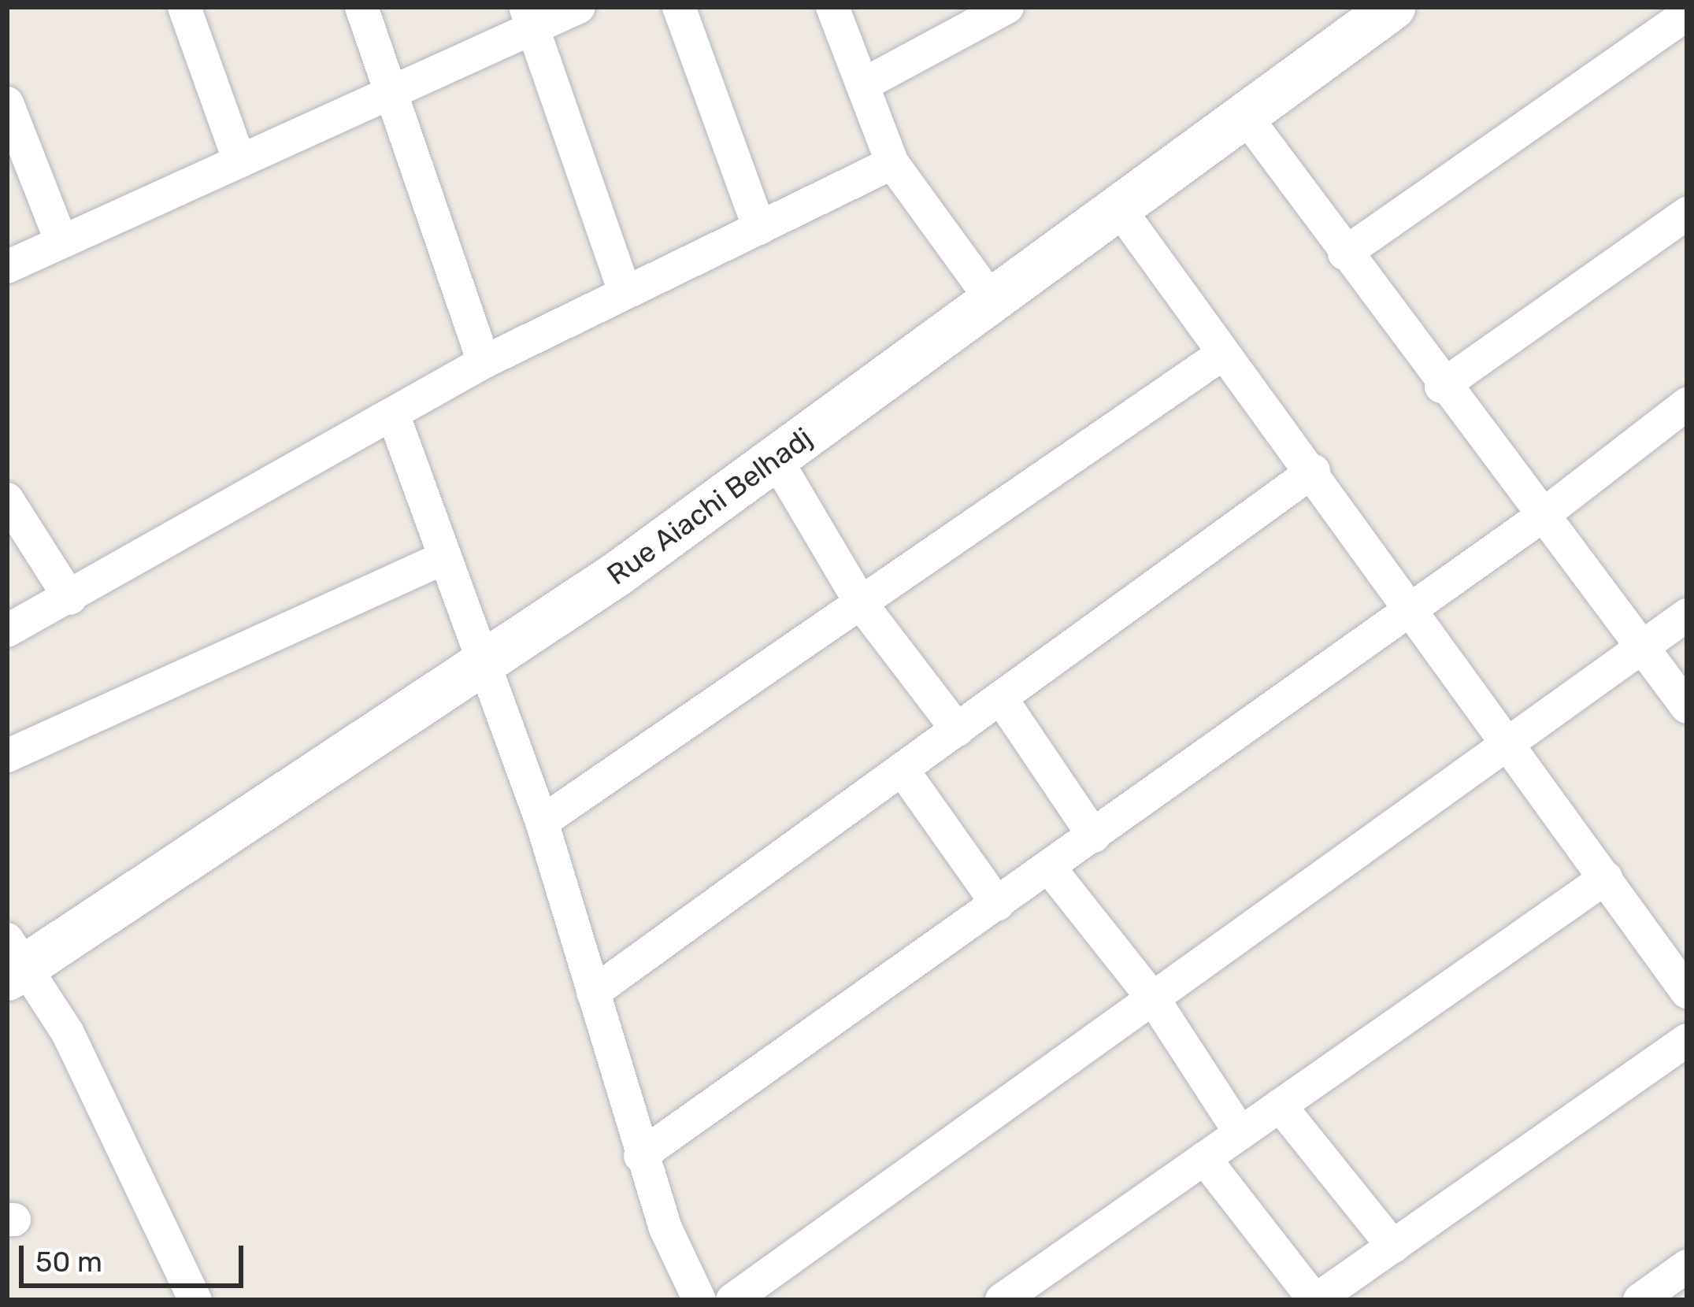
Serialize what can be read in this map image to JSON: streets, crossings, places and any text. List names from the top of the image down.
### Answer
{
  "streets": {
    "street": ["Rue Aiachi Belhadj"]
  },
  "scale_bar": "50 m"
}
